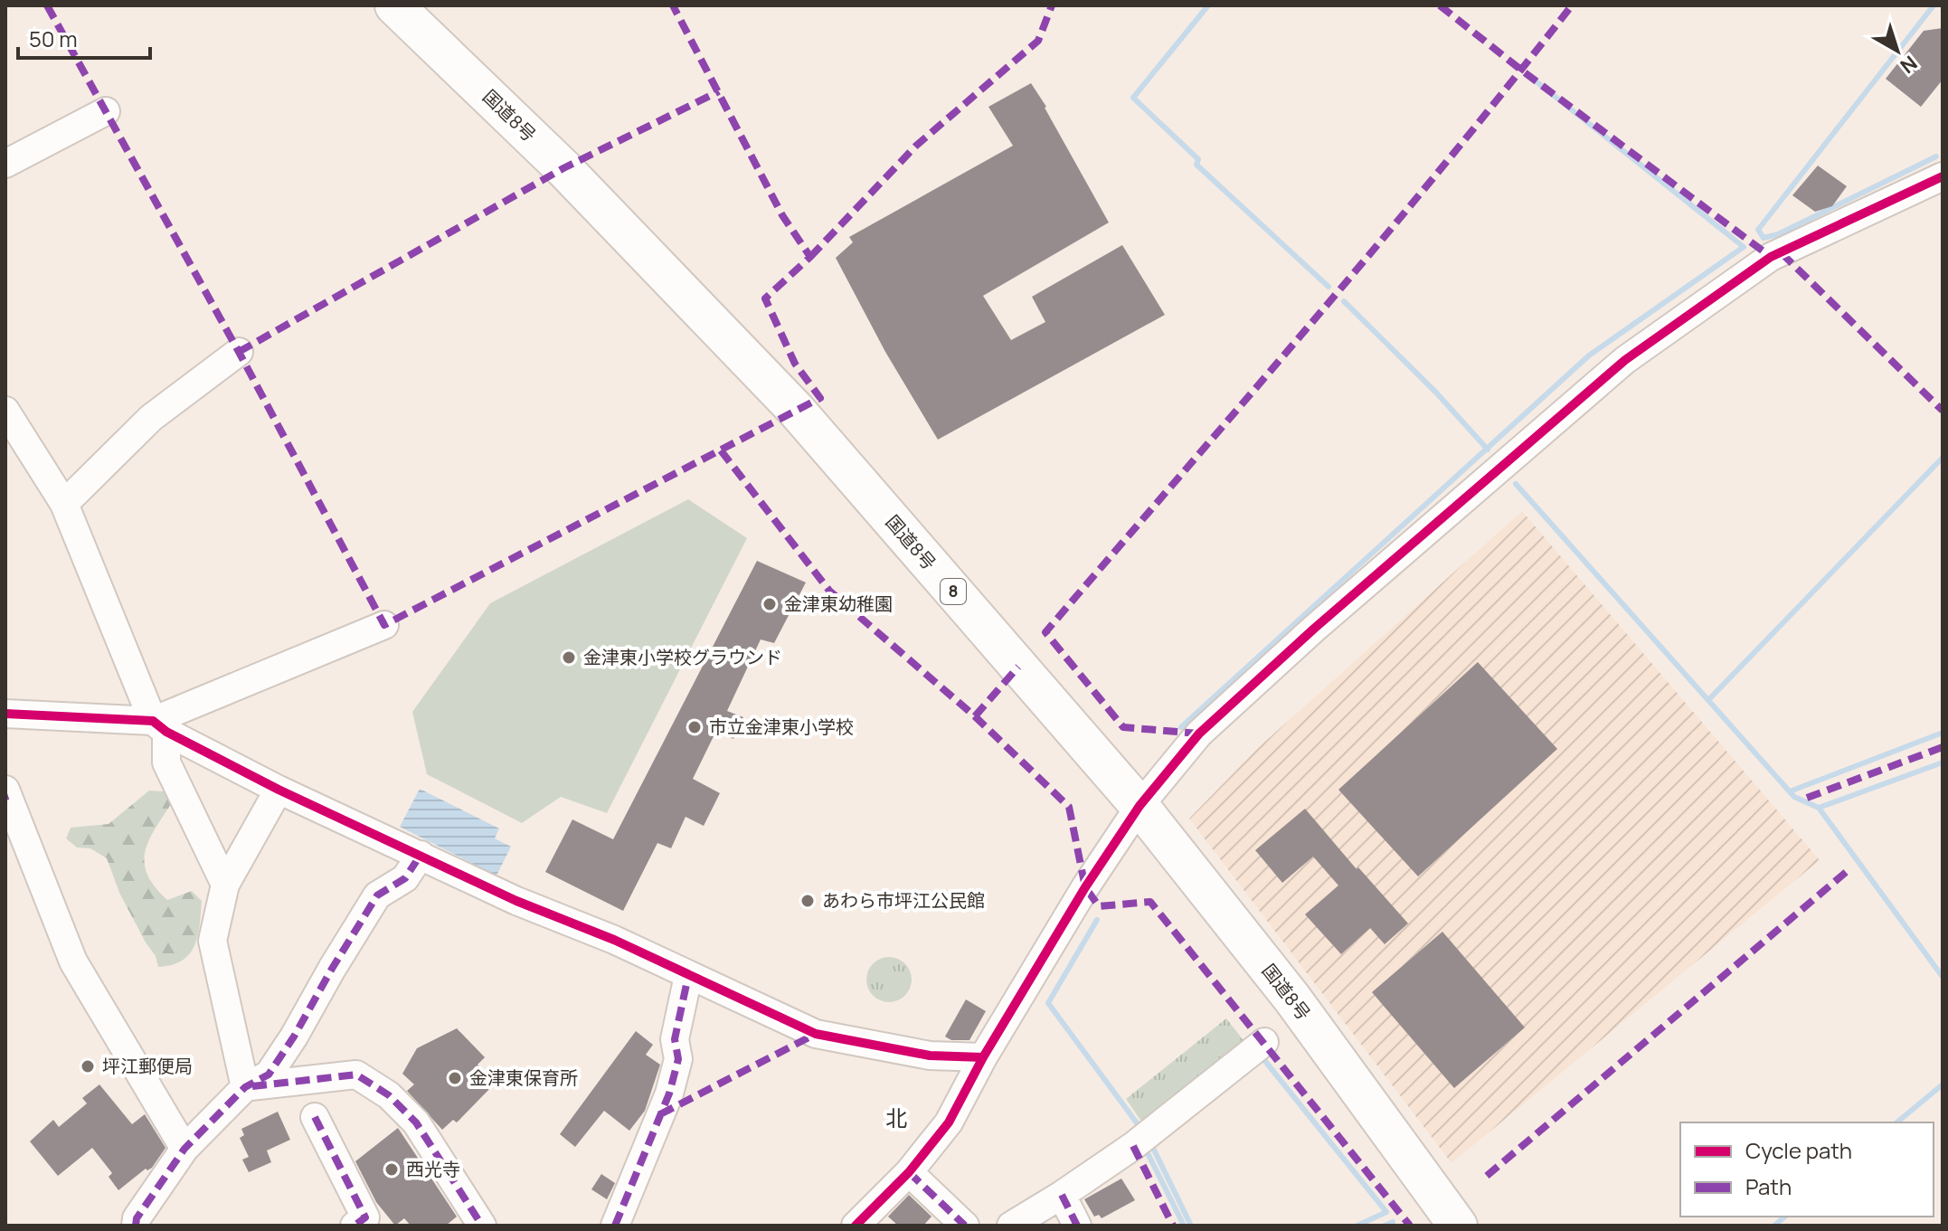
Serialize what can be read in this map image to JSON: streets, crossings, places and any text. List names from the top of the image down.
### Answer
{
  "streets": {
    "highway": ["国道8号", "8"]
  },
  "districts": ["北"],
  "places": [
    "金津東幼稚園",
    "金津東小学校グラウンド",
    "市立金津東小学校",
    "あわら市坪江公民館",
    "坪江郵便局",
    "金津東保育所",
    "西光寺"
  ],
  "legend": ["Cycle path", "Path"],
  "scale_bar": "50 m",
  "north": "bottom right"
}
